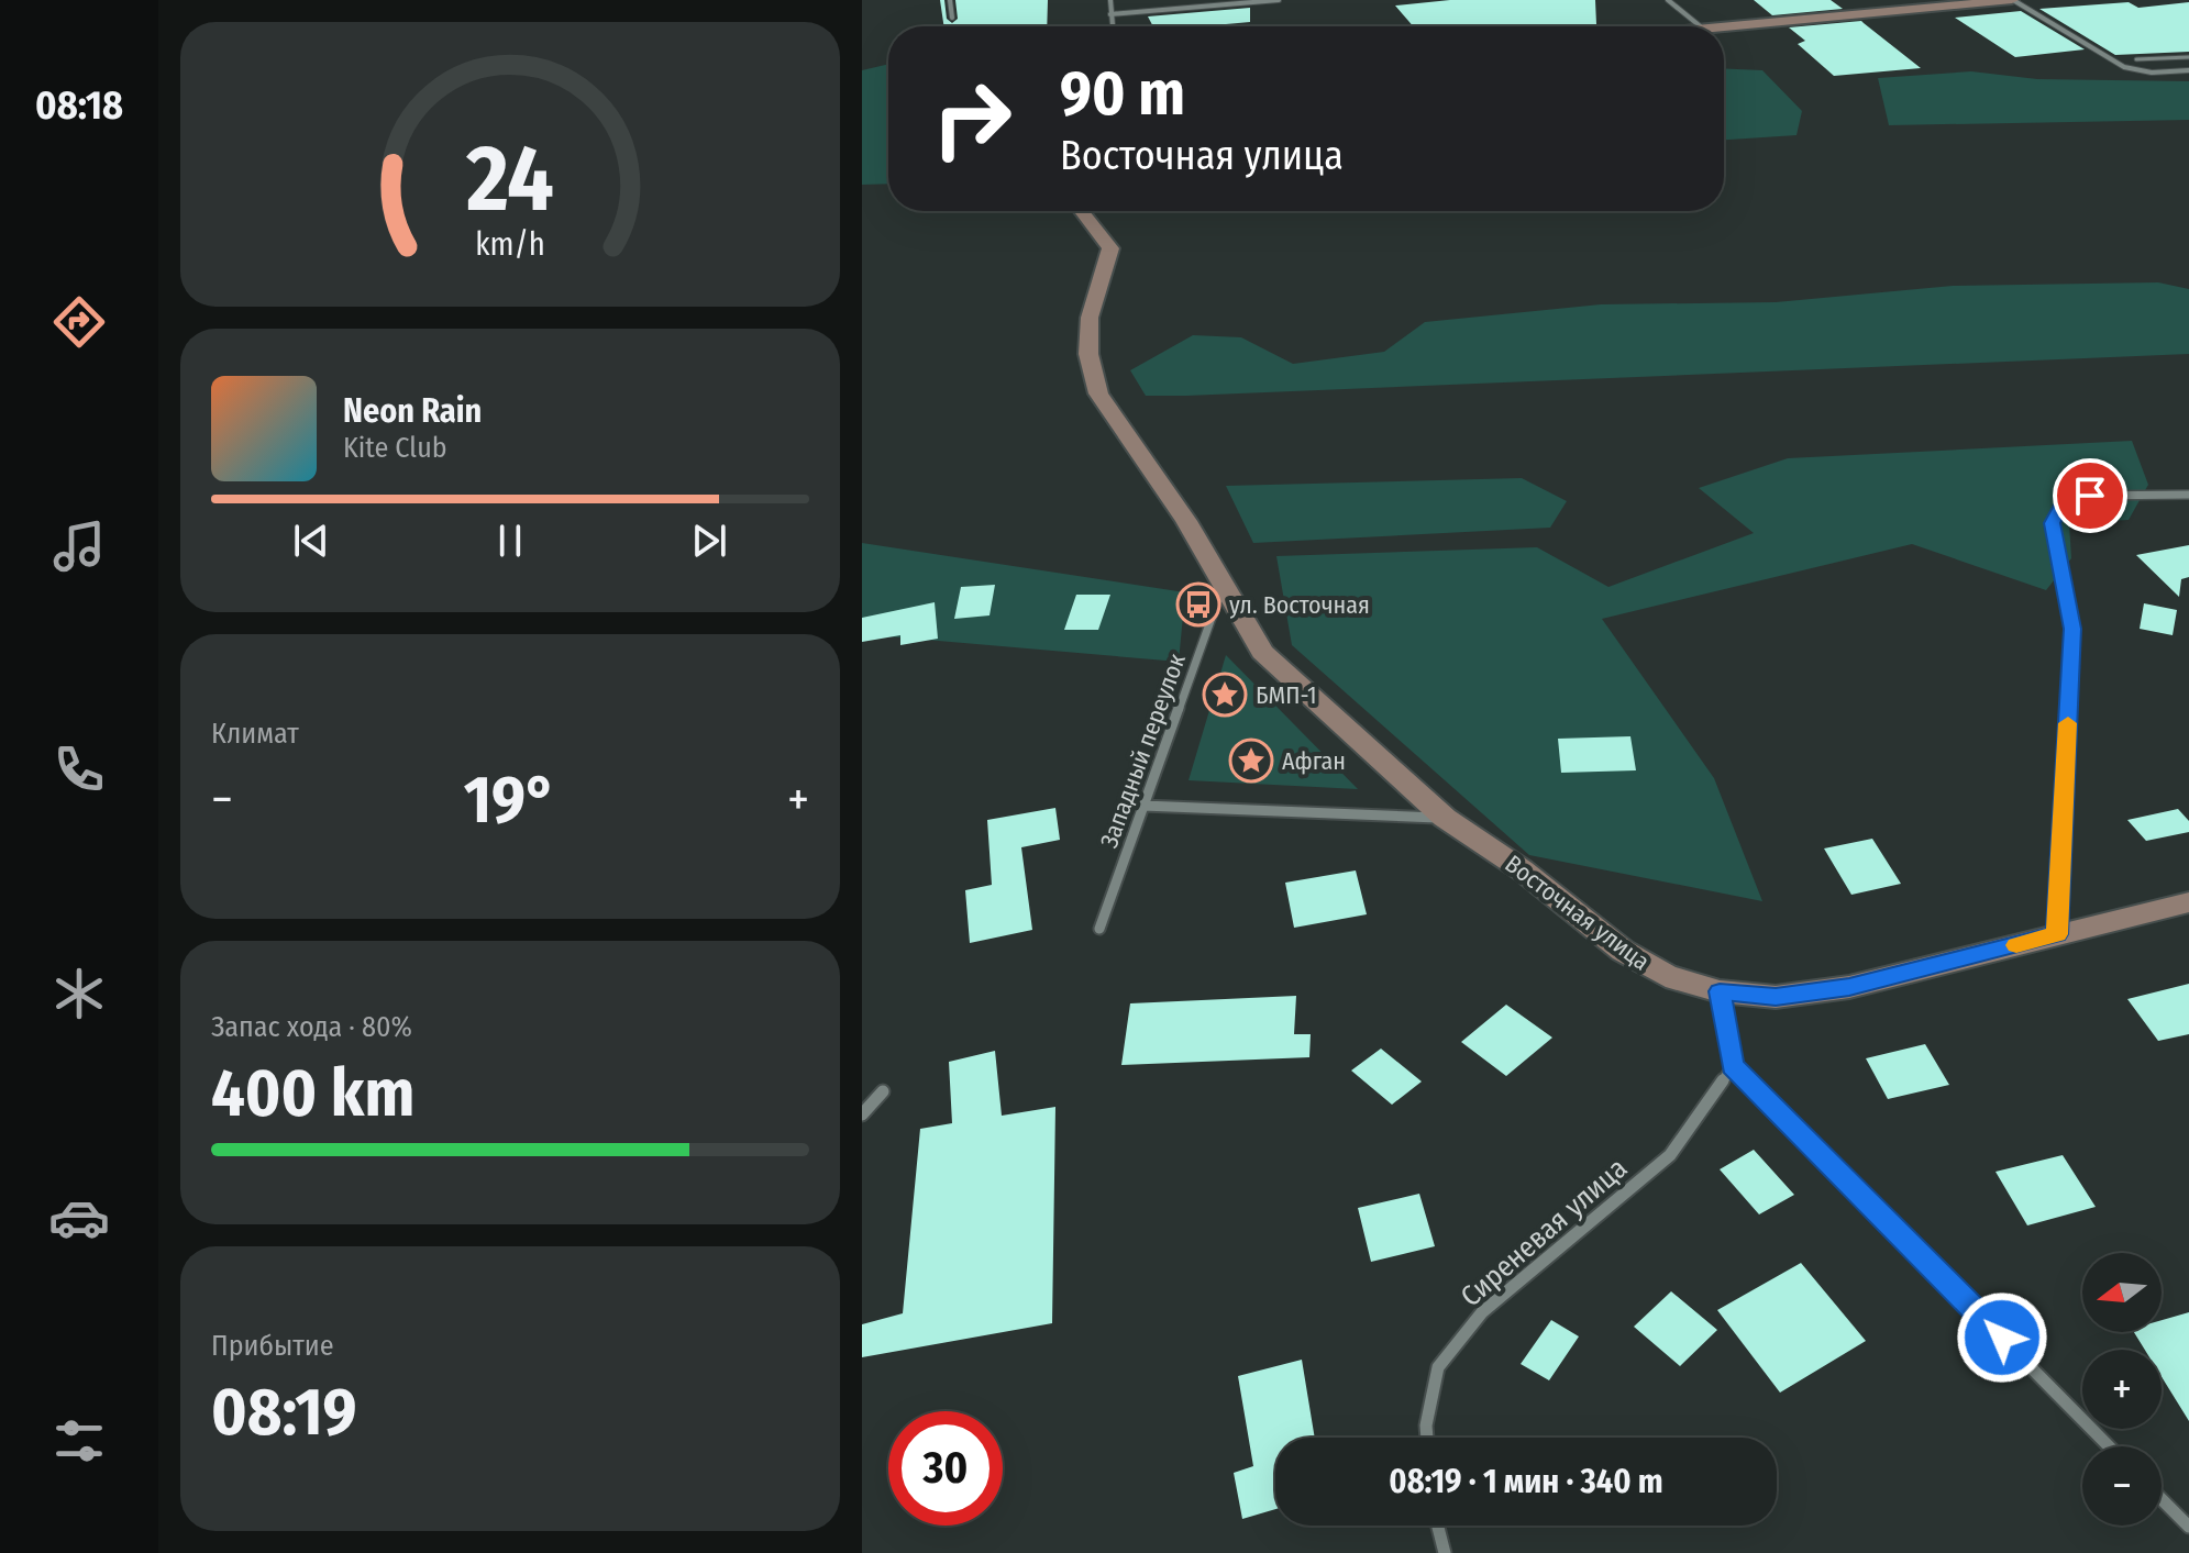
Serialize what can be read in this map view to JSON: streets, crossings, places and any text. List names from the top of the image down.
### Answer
{
  "streets": {
    "street": ["Западный переулок", "Восточная улица", "Сиреневая улица"]
  },
  "crossings": [
    ["Западный переулок", "Восточная улица"]
  ],
  "places": {
    "bus stop": ["ул. Восточная"],
    "place": ["БМП-1", "Афган"]
  },
  "north": "left",
  "page": {
    "tabs": "08:18",
    "turn": ["90 m", "Восточная улица"],
    "song": ["Neon Rain", "Kite Club"],
    "tile": [
      "Климат",
      ["Запас хода · 80%", "400 km"],
      ["Прибытие", "08:19"]
    ],
    "heat": ["−", "19°", "+"],
    "map_buttons": ["+", "−"],
    "limit": "30",
    "trip": "08:19 · 1 мин · 340 m",
    "gauge": ["24", "km/h"]
  }
}
